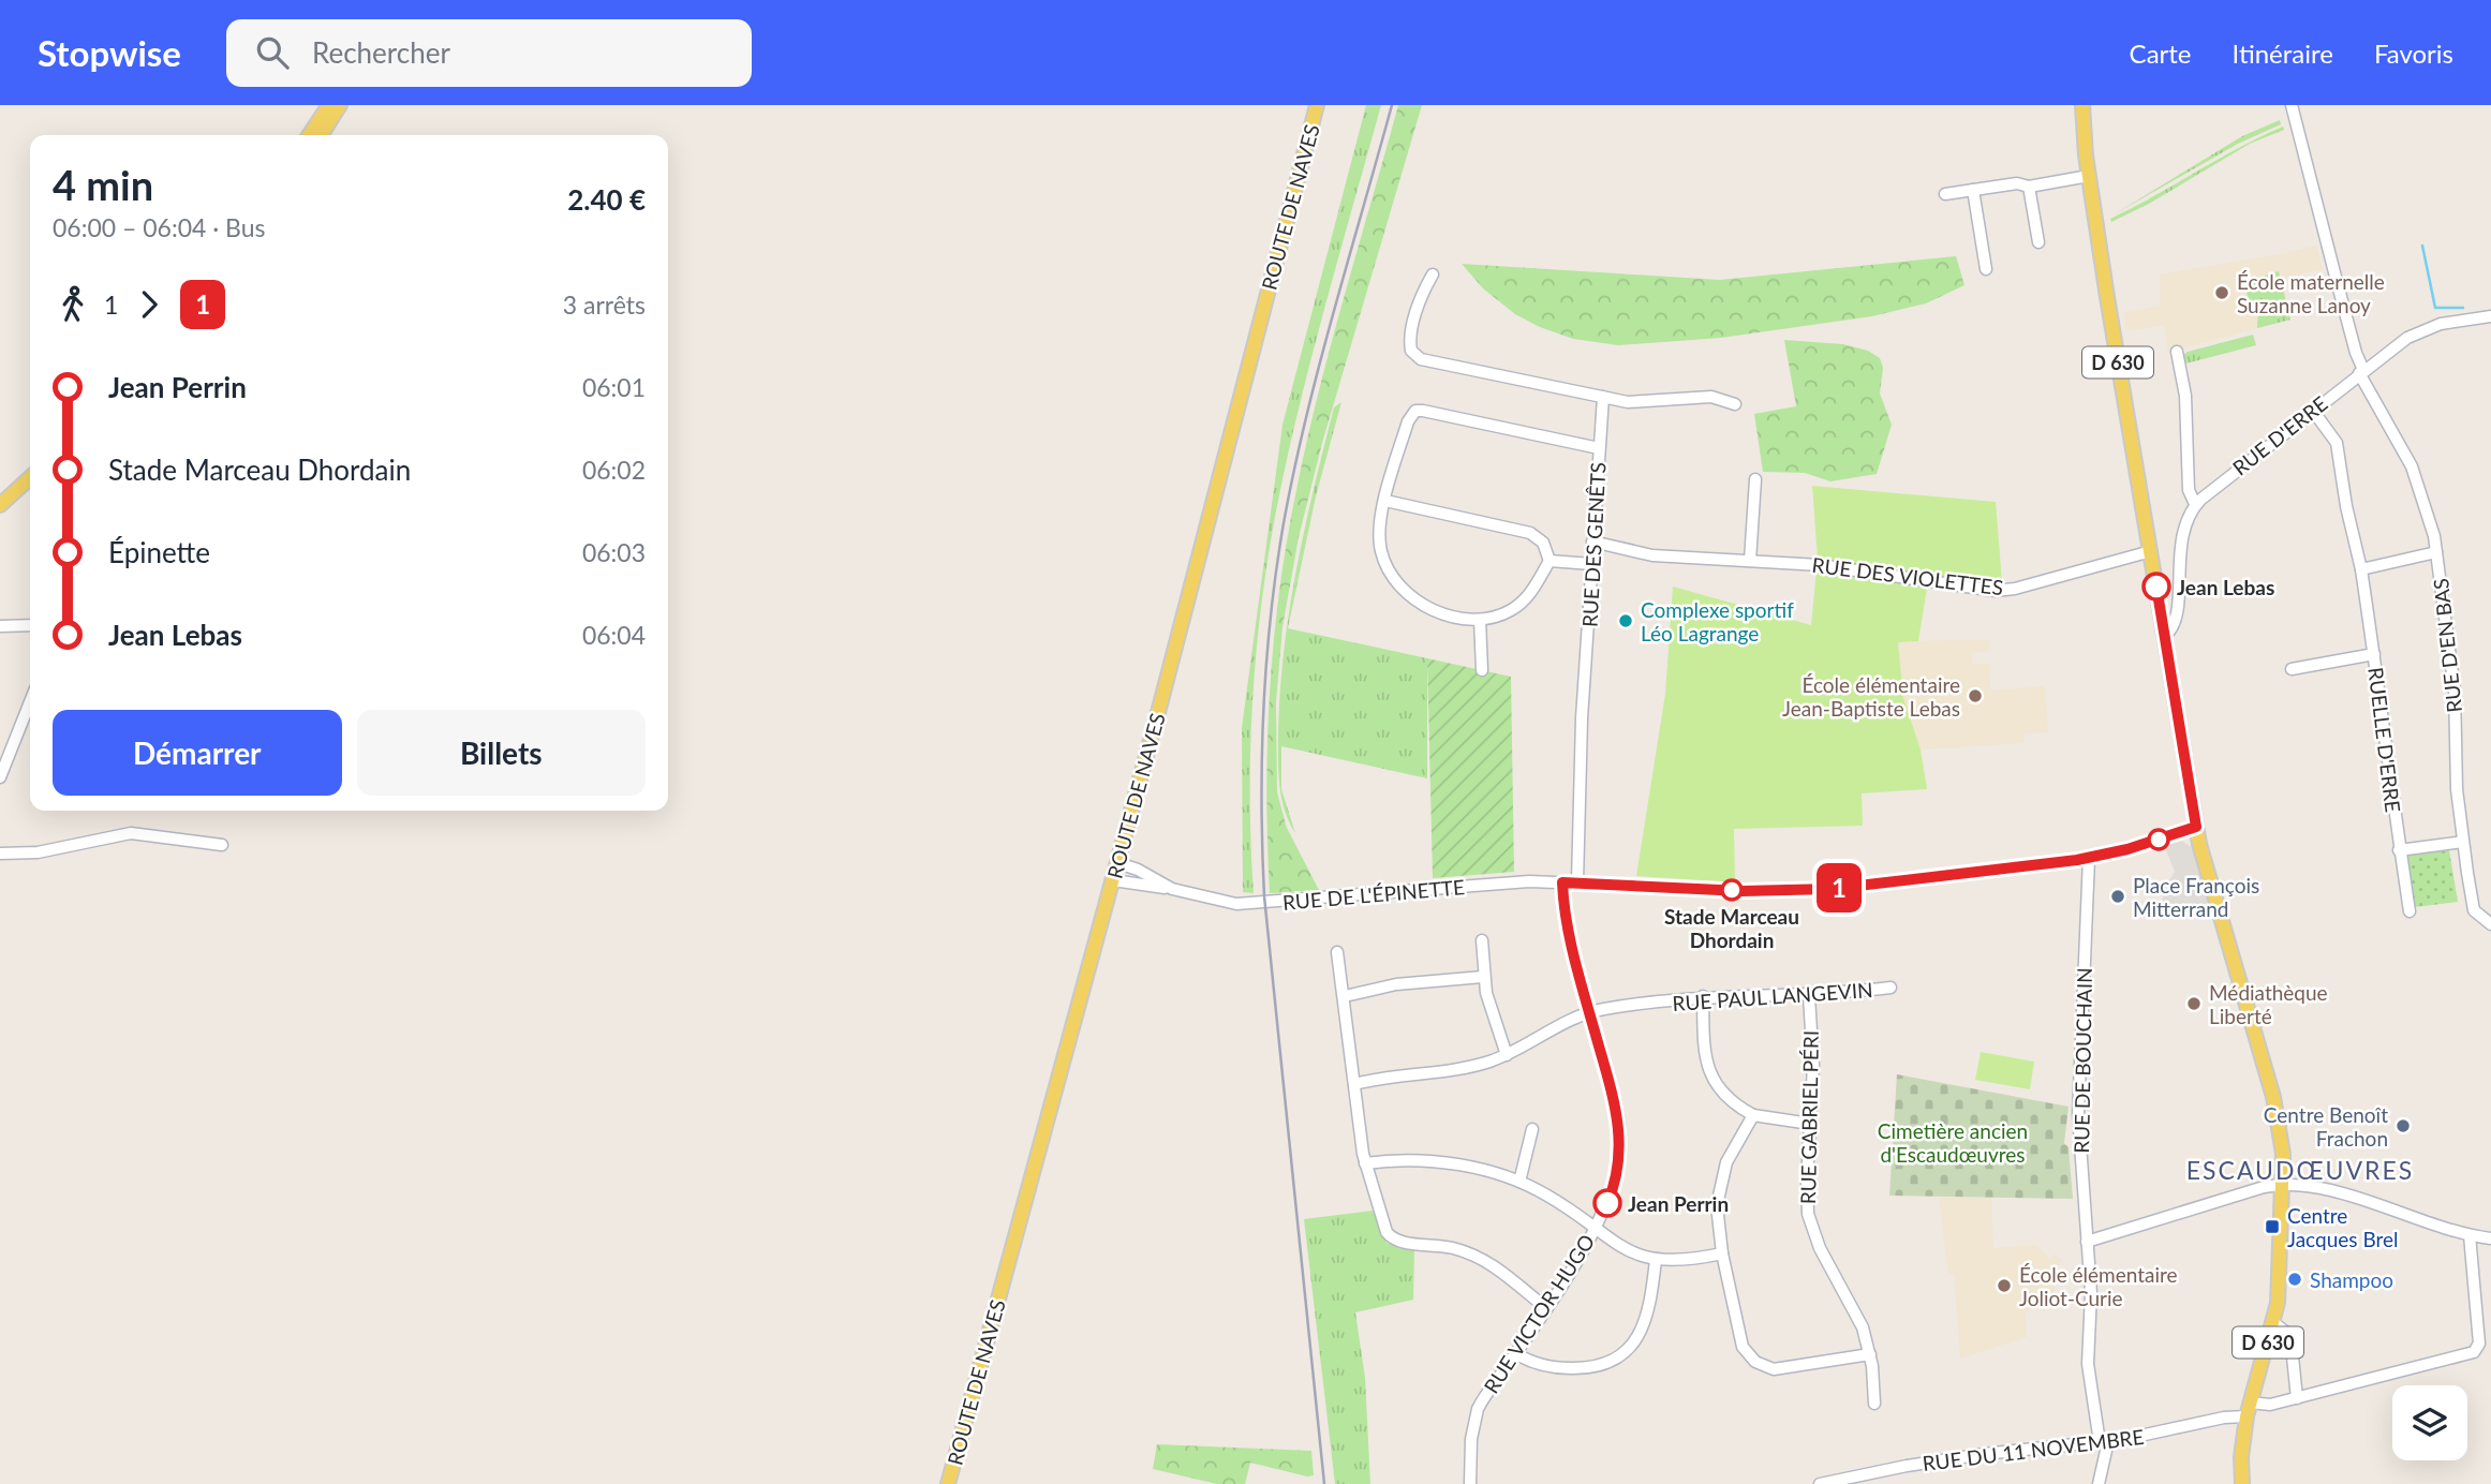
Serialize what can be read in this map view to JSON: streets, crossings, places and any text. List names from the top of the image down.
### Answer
{
  "streets": {
    "main road": ["ROUTE DE NAVES", "D 630"],
    "street": [
      "RUE D'ERRE",
      "RUE DES GENÊTS",
      "RUE DES VIOLETTES",
      "RUE D'EN BAS",
      "RUELLE D'ERRE",
      "RUE DE L'ÉPINETTE",
      "RUE PAUL LANGEVIN",
      "RUE DE BOUCHAIN",
      "RUE GABRIEL PÉRI",
      "RUE VICTOR HUGO",
      "RUE DU 11 NOVEMBRE"
    ]
  },
  "crossings": [
    ["ROUTE DE NAVES", "RUE DE L'ÉPINETTE"],
    ["D 630", "RUE D'ERRE"],
    ["D 630", "RUE DES VIOLETTES"],
    ["D 630", "RUE DE L'ÉPINETTE"],
    ["D 630", "RUE DU 11 NOVEMBRE"],
    ["RUE D'ERRE", "RUE D'EN BAS"],
    ["RUE D'ERRE", "RUELLE D'ERRE"],
    ["RUE DES GENÊTS", "RUE DES VIOLETTES"],
    ["RUE DES GENÊTS", "RUE DE L'ÉPINETTE"],
    ["RUE DE L'ÉPINETTE", "RUE DE BOUCHAIN"],
    ["RUE DE L'ÉPINETTE", "RUE VICTOR HUGO"],
    ["RUE PAUL LANGEVIN", "RUE GABRIEL PÉRI"],
    ["RUE PAUL LANGEVIN", "RUE VICTOR HUGO"],
    ["RUE DE BOUCHAIN", "RUE DU 11 NOVEMBRE"]
  ],
  "districts": ["ESCAUDŒUVRES"],
  "parks": ["Cimetière ancien d'Escaudœuvres"],
  "places": {
    "other": [
      "École maternelle Suzanne Lanoy",
      "Jean Lebas",
      "Complexe sportif Léo Lagrange",
      "École élémentaire Jean-Baptiste Lebas",
      "Stade Marceau Dhordain",
      "Place François Mitterrand",
      "Médiathèque Liberté",
      "Centre Benoît Frachon",
      "Jean Perrin",
      "Shampoo",
      "École élémentaire Joliot-Curie"
    ],
    "transit": ["Centre Jacques Brel"]
  },
  "lines": ["bus line 1"],
  "page": {
    "header": "Stopwise",
    "search": "Rechercher",
    "nav": ["Carte", "Itinéraire", "Favoris"],
    "on_map": "1",
    "heading": ["4 min", "06:00 – 06:04 · Bus", "2.40 €"],
    "legs": ["1", "1", "3 arrêts"],
    "list": [
      {
        "name": "Jean Perrin",
        "value": "06:01"
      },
      {
        "name": "Stade Marceau Dhordain",
        "value": "06:02"
      },
      {
        "name": "Épinette",
        "value": "06:03"
      },
      {
        "name": "Jean Lebas",
        "value": "06:04"
      }
    ],
    "buttons": ["Démarrer", "Billets"]
  }
}
